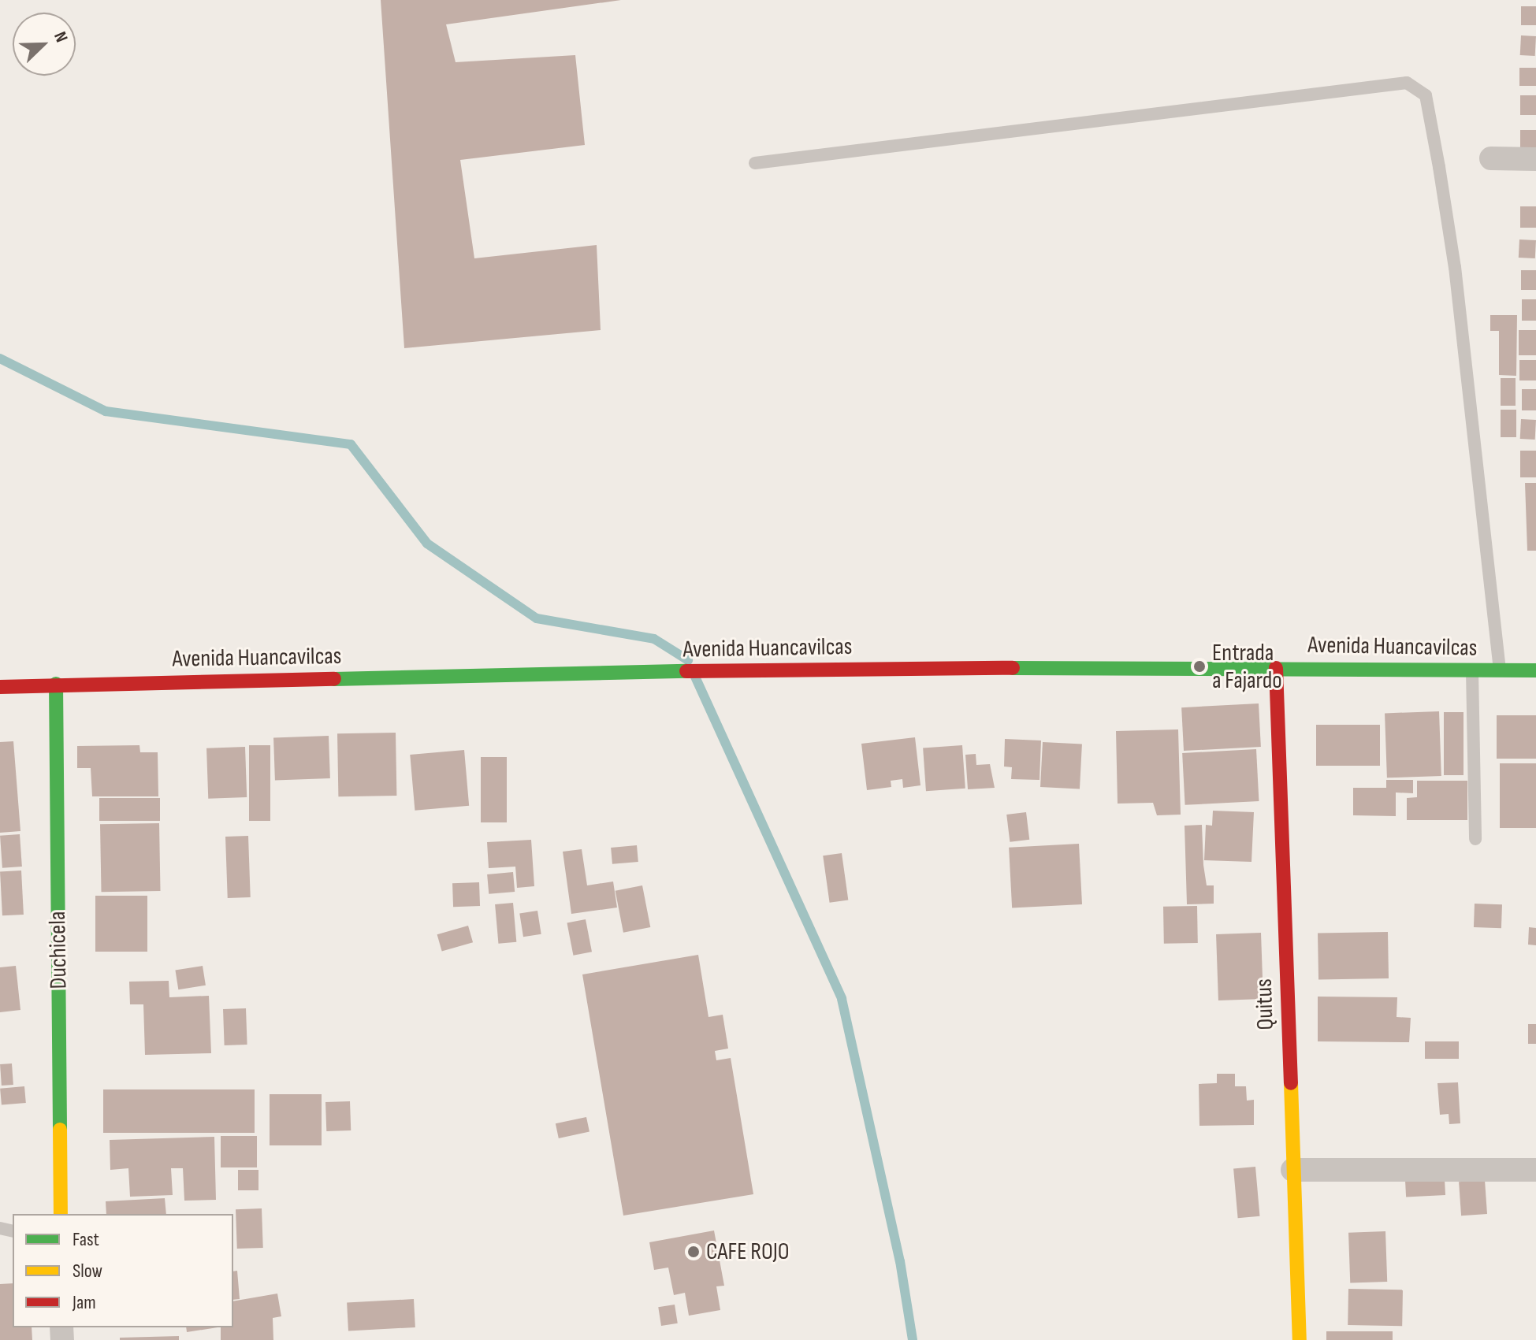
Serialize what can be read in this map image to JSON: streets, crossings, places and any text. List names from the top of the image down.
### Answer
{
  "streets": {
    "street": ["Avenida Huancavilcas", "Duchicela", "Quitus"]
  },
  "crossings": [
    ["Avenida Huancavilcas", "Duchicela"],
    ["Avenida Huancavilcas", "Quitus"]
  ],
  "places": ["Entrada a Fajardo", "CAFE ROJO"],
  "legend": ["Fast", "Slow", "Jam"],
  "north": "top right"
}
